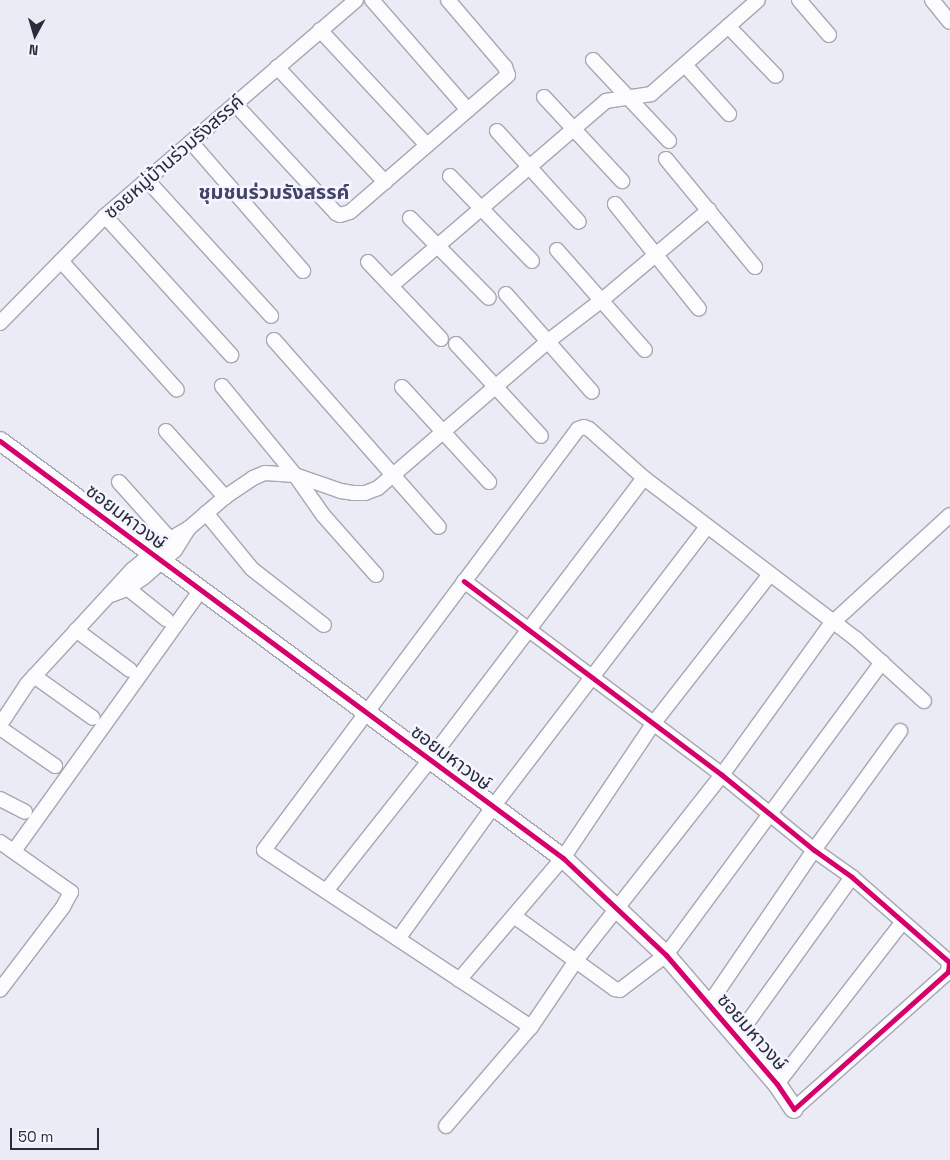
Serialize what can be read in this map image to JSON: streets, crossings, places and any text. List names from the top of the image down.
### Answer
{
  "streets": {
    "street": ["ซอยหมู่บ้านร่วมรังสรรค์", "ซอยมหาวงษ์"]
  },
  "districts": ["ชุมชนร่วมรังสรรค์"],
  "scale_bar": "50 m",
  "north": "bottom"
}
